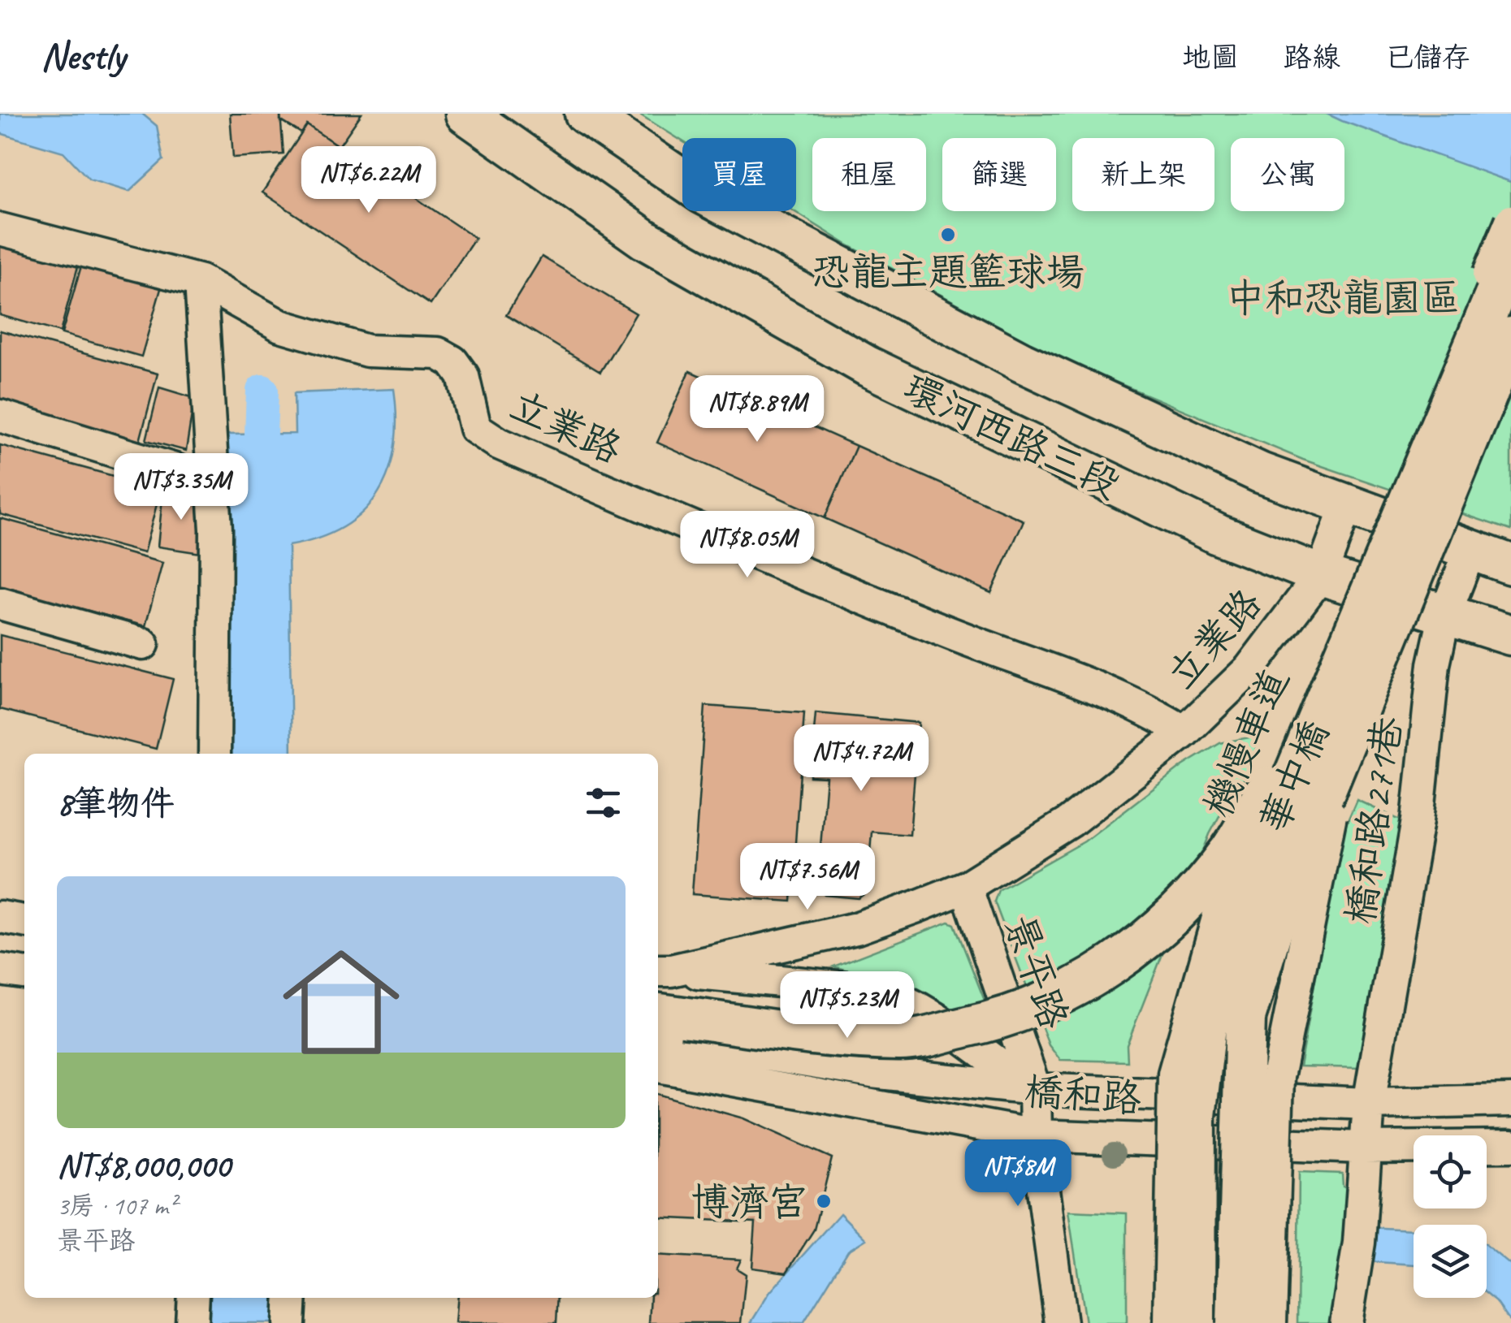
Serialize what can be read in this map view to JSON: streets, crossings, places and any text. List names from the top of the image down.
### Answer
{
  "streets": {
    "main road": ["環河西路三段", "華中橋"],
    "street": [
      "立業路",
      "機慢車道",
      "橋和路271巷",
      "景平路",
      "橋和路"
    ]
  },
  "crossings": [
    ["立業路", "環河西路三段"],
    ["立業路", "橋和路"],
    ["環河西路三段", "橋和路271巷"],
    ["橋和路271巷", "橋和路"],
    ["景平路", "橋和路"]
  ],
  "parks": ["中和恐龍園區"],
  "places": ["恐龍主題籃球場", "博濟宮"],
  "page": {
    "header": "Nestly",
    "nav": ["地圖", "路線", "已儲存"],
    "chip": [
      "買屋",
      "租屋",
      "篩選",
      "新上架",
      "公寓"
    ],
    "price": [
      "NT$6.22M",
      "NT$8.89M",
      "NT$3.35M",
      "NT$8.05M",
      "NT$4.72M",
      "NT$7.56M",
      "NT$5.23M",
      "NT$8M"
    ],
    "heading": "8筆物件",
    "list": [
      {
        "name": "NT$8,000,000",
        "note": "3房 · 107 m² · 景平路"
      }
    ]
  }
}
